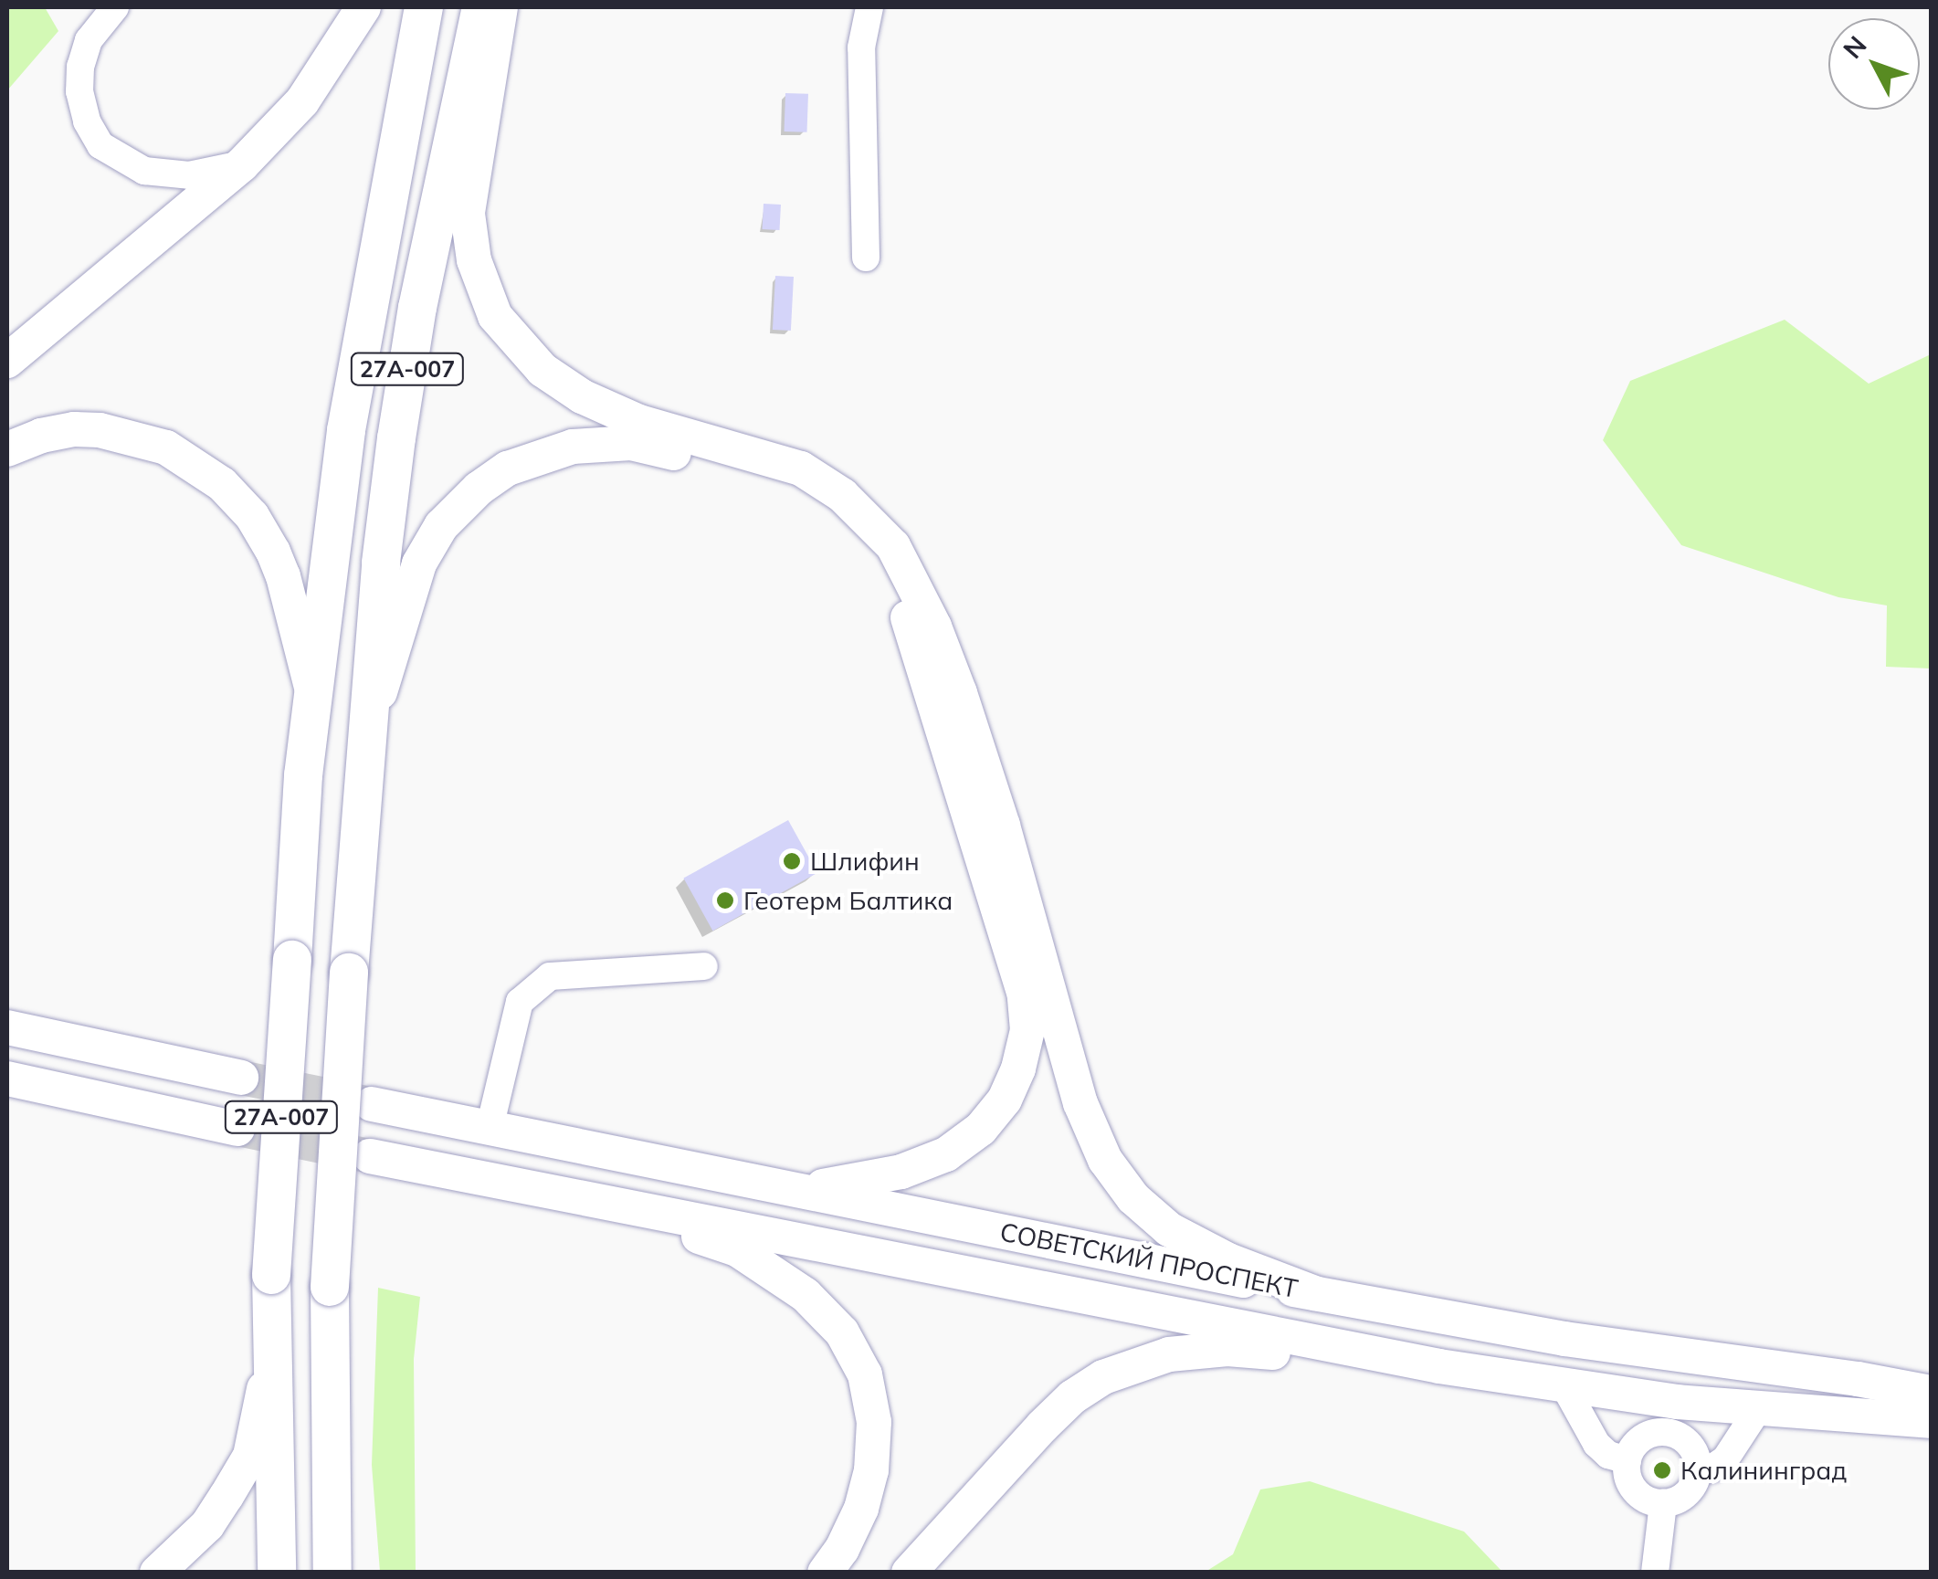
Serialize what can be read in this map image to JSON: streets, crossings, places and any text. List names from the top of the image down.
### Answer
{
  "streets": {
    "highway": ["27А-007"],
    "main road": ["СОВЕТСКИЙ ПРОСПЕКТ"]
  },
  "places": ["Шлифин", "Геотерм Балтика", "Калининград"],
  "north": "top left"
}
